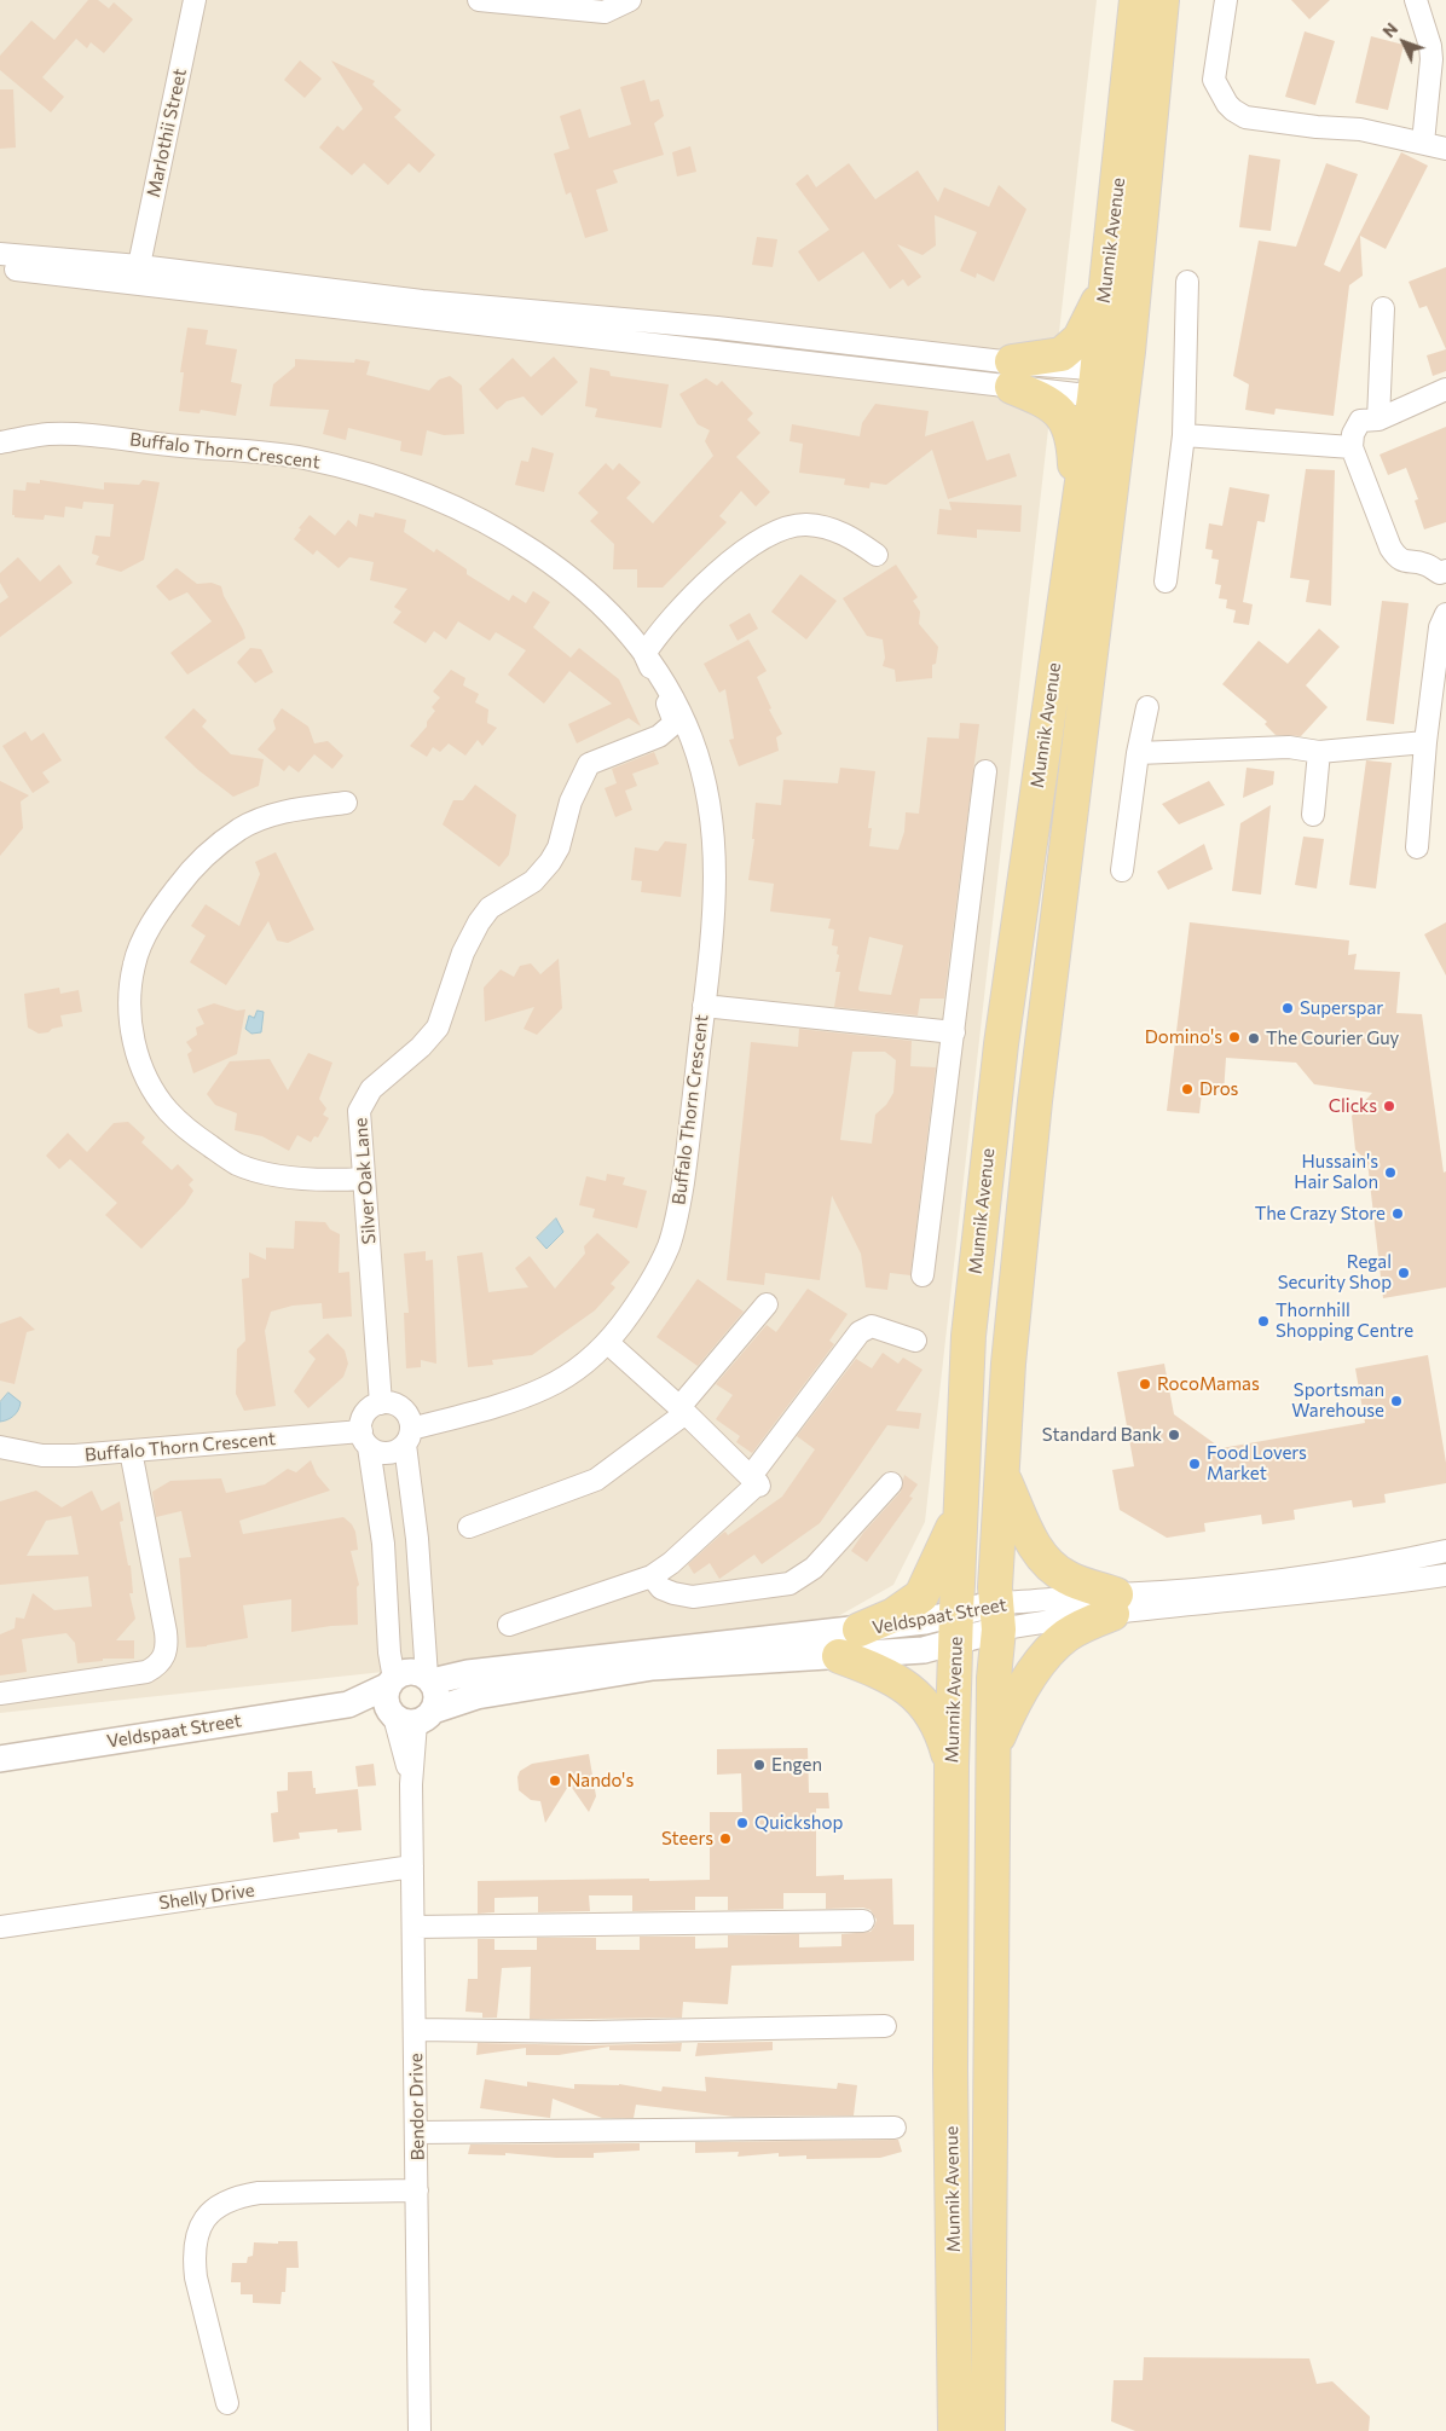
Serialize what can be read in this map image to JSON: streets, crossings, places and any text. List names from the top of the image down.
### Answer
{
  "streets": {
    "main road": ["Munnik Avenue"],
    "street": [
      "Marlothii Street",
      "Buffalo Thorn Crescent",
      "Silver Oak Lane",
      "Veldspaat Street",
      "Shelly Drive",
      "Bendor Drive"
    ]
  },
  "crossings": [
    ["Munnik Avenue", "Veldspaat Street"],
    ["Buffalo Thorn Crescent", "Silver Oak Lane"],
    ["Veldspaat Street", "Bendor Drive"],
    ["Shelly Drive", "Bendor Drive"]
  ],
  "places": [
    "Superspar",
    "Domino's",
    "The Courier Guy",
    "Dros",
    "Clicks",
    "Hussain's Hair Salon",
    "The Crazy Store",
    "Regal Security Shop",
    "Thornhill Shopping Centre",
    "RocoMamas",
    "Sportsman Warehouse",
    "Standard Bank",
    "Food Lovers Market",
    "Engen",
    "Nando's",
    "Quickshop",
    "Steers"
  ],
  "north": "top left"
}
